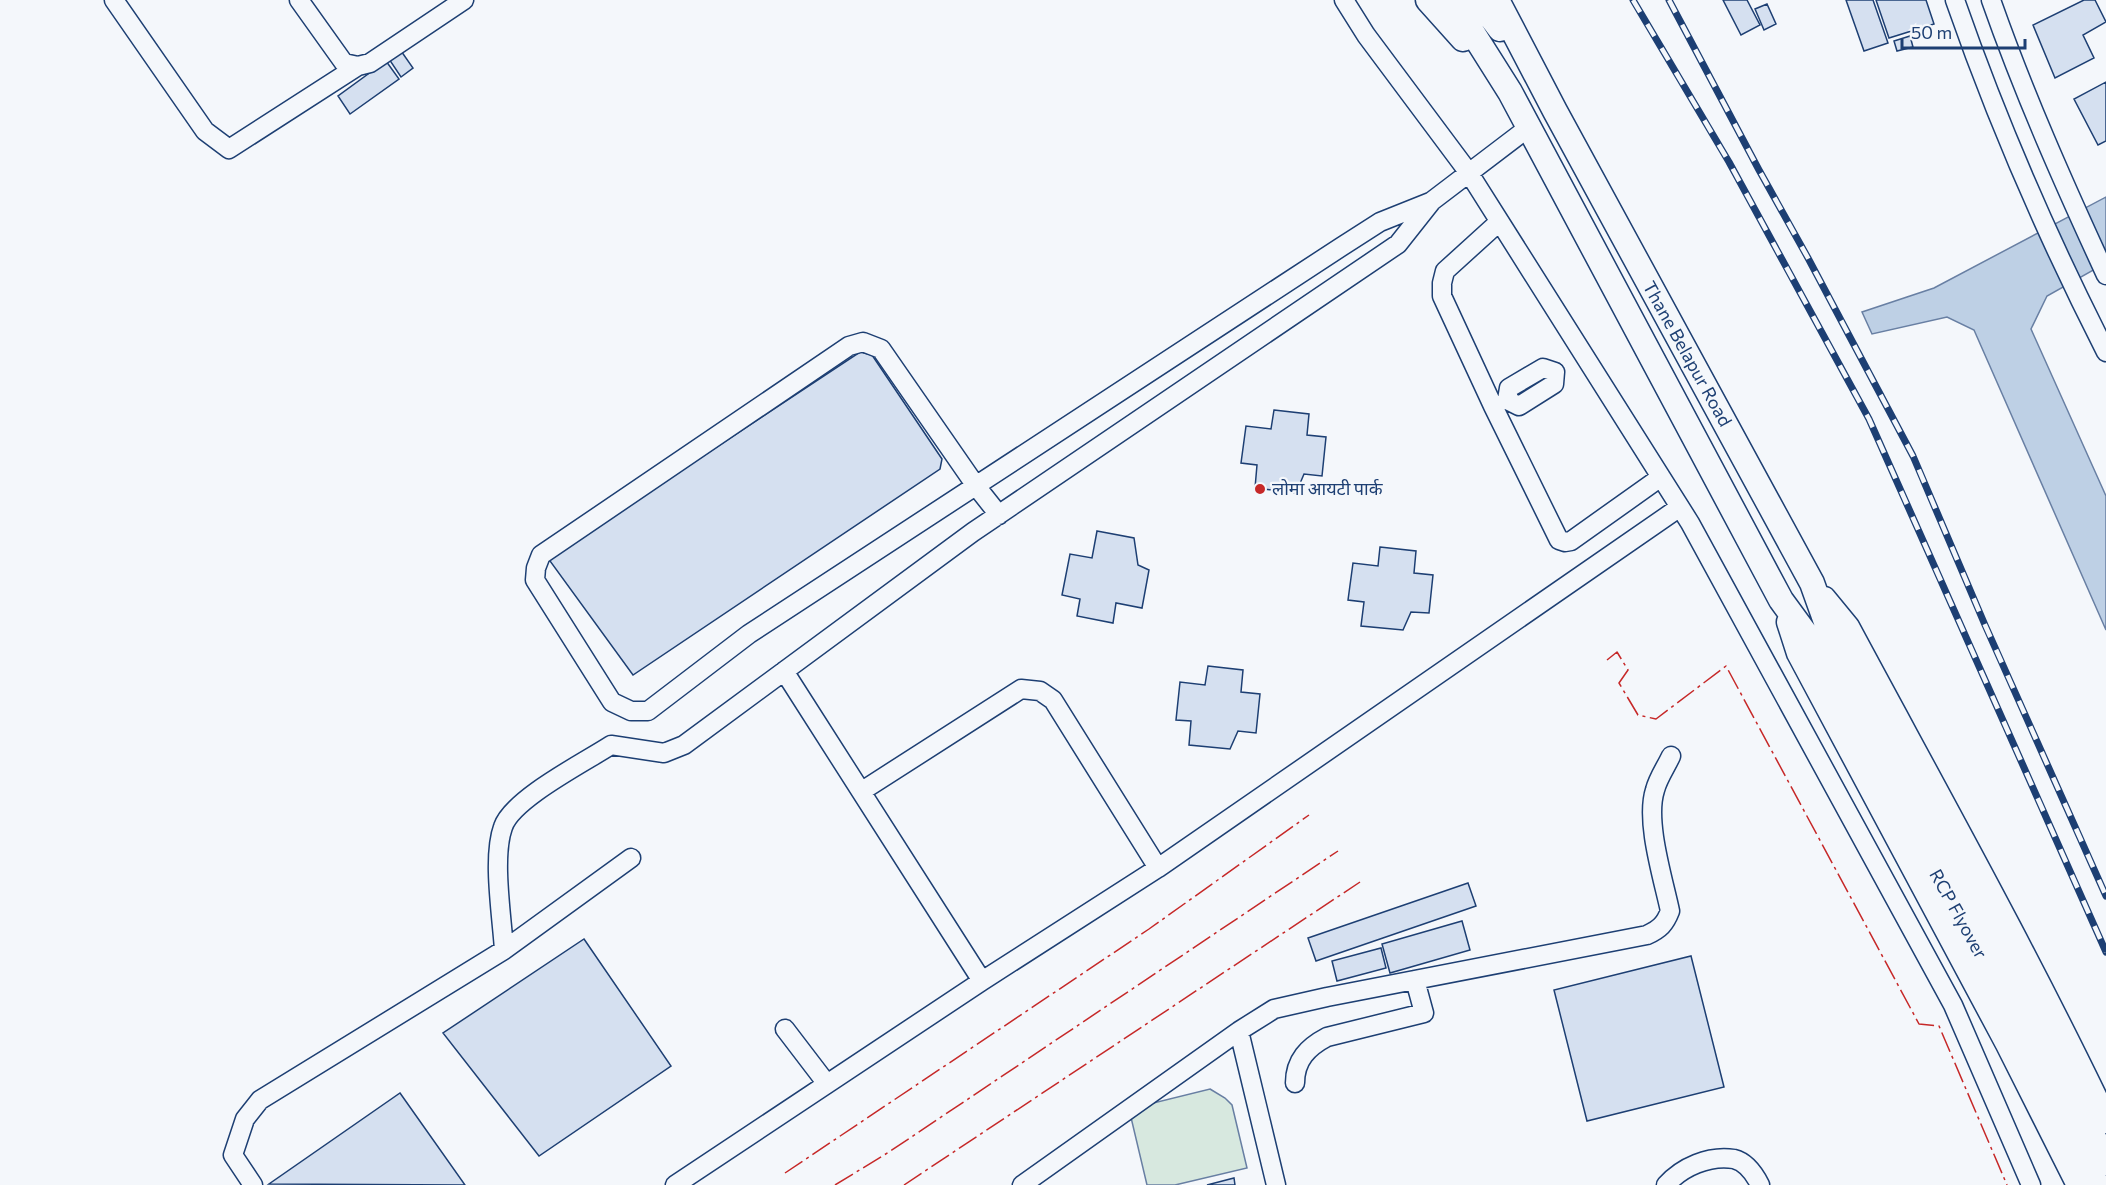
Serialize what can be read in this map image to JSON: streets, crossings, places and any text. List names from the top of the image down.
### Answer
{
  "streets": {
    "main road": ["Thane Belapur Road", "RCP Flyover"]
  },
  "crossings": [
    ["Thane Belapur Road", "RCP Flyover"]
  ],
  "places": ["लोमा आयटी पार्क"],
  "scale_bar": "50 m"
}
